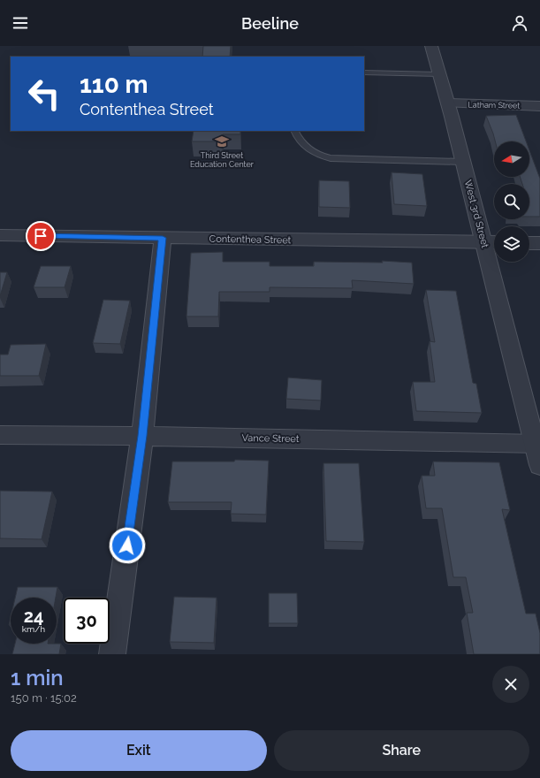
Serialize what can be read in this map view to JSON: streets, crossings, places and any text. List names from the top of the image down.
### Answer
{
  "streets": {
    "street": [
      "Latham Street",
      "West 3rd Street",
      "Contenthea Street",
      "Vance Street"
    ]
  },
  "crossings": [
    ["Latham Street", "West 3rd Street"],
    ["West 3rd Street", "Contenthea Street"],
    ["West 3rd Street", "Vance Street"]
  ],
  "places": {
    "school or university": ["Third Street Education Center"]
  },
  "north": "left",
  "page": {
    "header": "Beeline",
    "turn": ["110 m", "Contenthea Street"],
    "speed": "24 km/h",
    "limit": "30",
    "heading": ["1 min", "150 m · 15:02"],
    "buttons": ["Exit", "Share"]
  }
}
